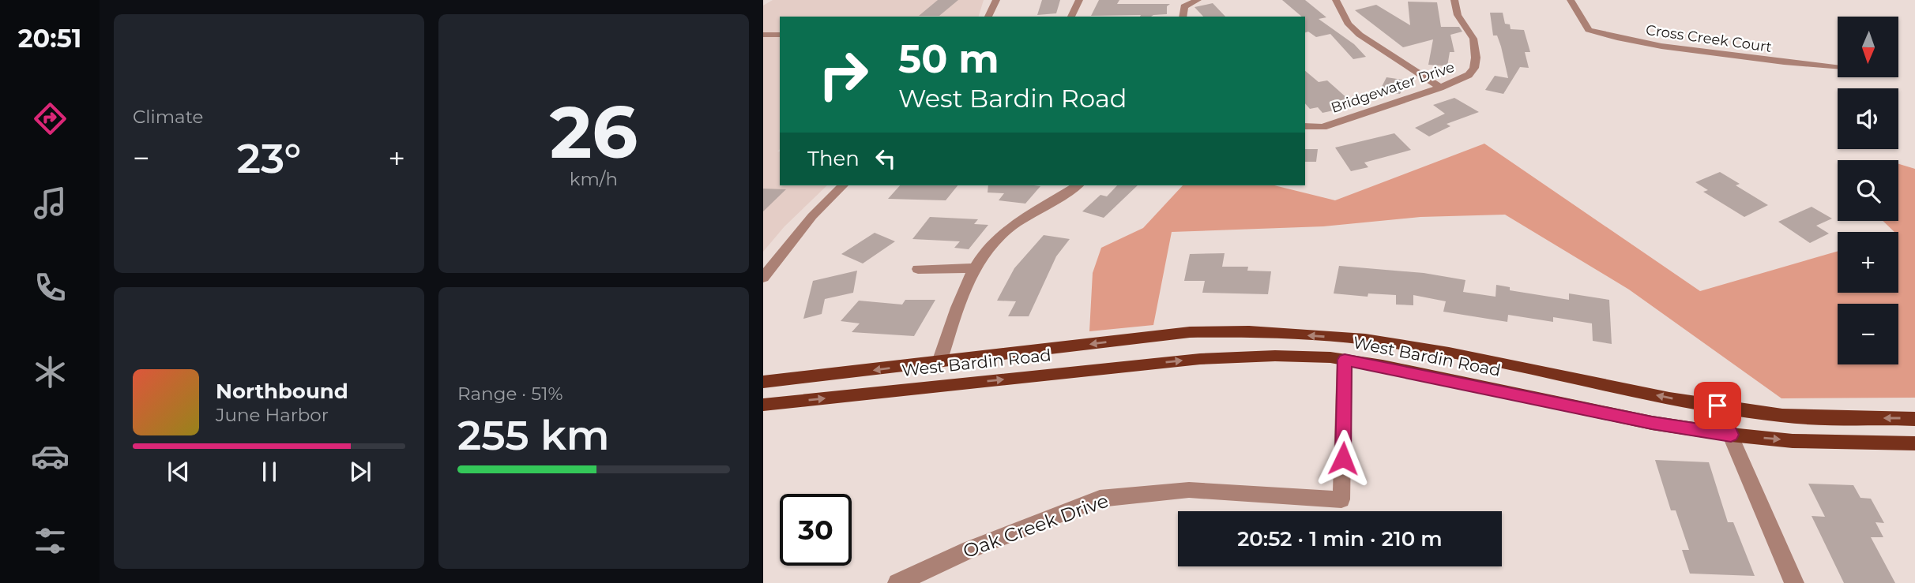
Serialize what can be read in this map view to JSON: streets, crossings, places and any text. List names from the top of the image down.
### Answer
{
  "streets": {
    "main road": ["West Bardin Road"],
    "street": ["Cross Creek Court", "Bridgewater Drive", "Oak Creek Drive"]
  },
  "crossings": [
    ["West Bardin Road", "Oak Creek Drive"]
  ],
  "north": "bottom",
  "page": {
    "tabs": "20:51",
    "tile": [
      "Climate",
      ["26", "km/h"],
      ["Range · 51%", "255 km"]
    ],
    "map_buttons": ["+", "−"],
    "turn": ["50 m", "West Bardin Road"],
    "then": "Then",
    "heat": ["−", "23°", "+"],
    "song": ["Northbound", "June Harbor"],
    "limit": "30",
    "trip": "20:52 · 1 min · 210 m"
  }
}
